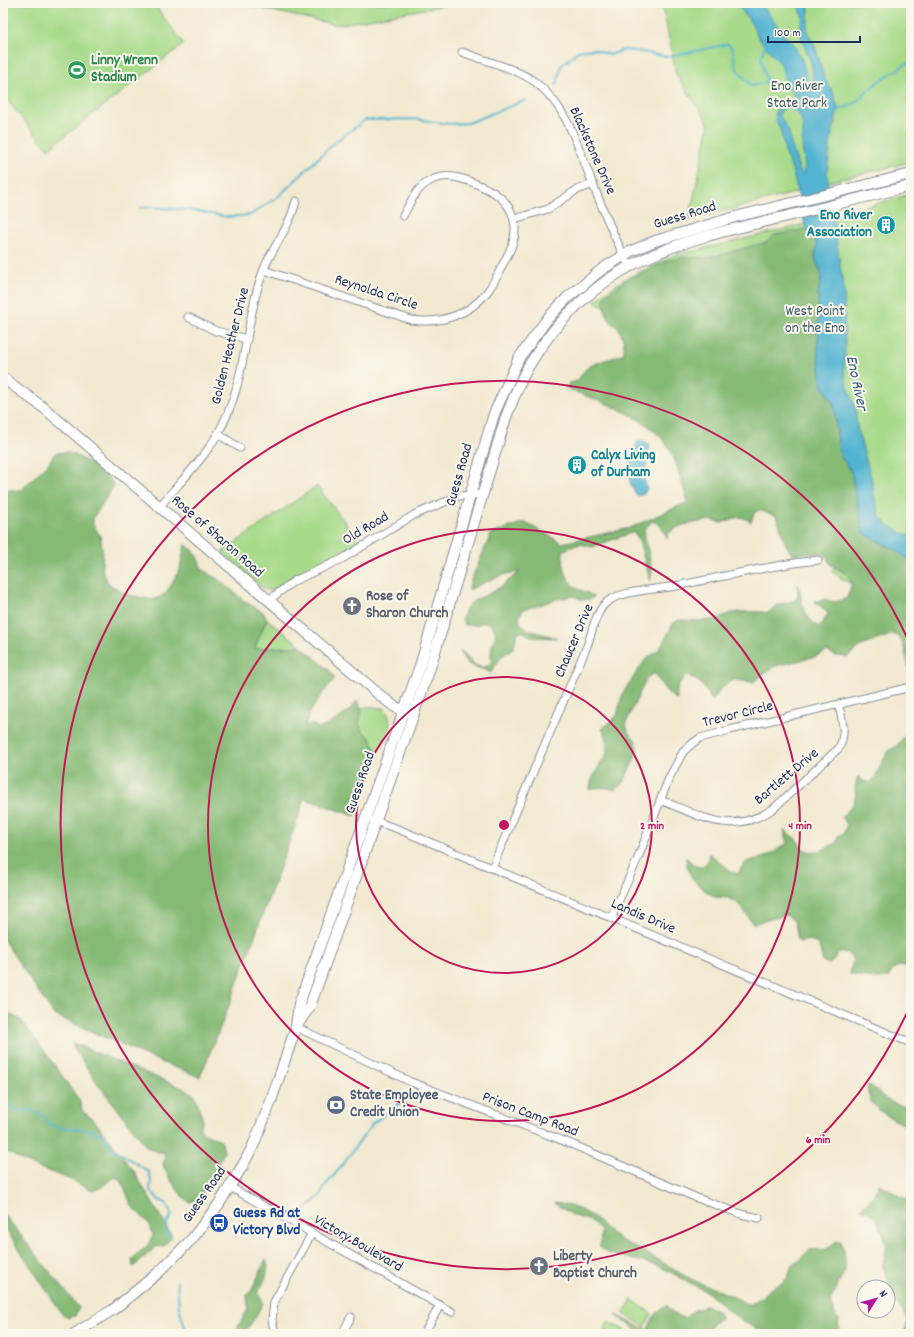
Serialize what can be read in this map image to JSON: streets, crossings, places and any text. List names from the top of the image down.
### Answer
{
  "streets": {
    "main road": ["Guess Road", "Rose of Sharon Road"],
    "street": [
      "Blackstone Drive",
      "Reynolda Circle",
      "Golden Heather Drive",
      "Old Road",
      "Chaucer Drive",
      "Trevor Circle",
      "Bartlett Drive",
      "Landis Drive",
      "Prison Camp Road",
      "Victory Boulevard"
    ]
  },
  "crossings": [
    ["Blackstone Drive", "Guess Road"],
    ["Guess Road", "Old Road"],
    ["Guess Road", "Rose of Sharon Road"],
    ["Guess Road", "Landis Drive"],
    ["Guess Road", "Prison Camp Road"],
    ["Guess Road", "Victory Boulevard"],
    ["Reynolda Circle", "Golden Heather Drive"],
    ["Golden Heather Drive", "Rose of Sharon Road"],
    ["Old Road", "Rose of Sharon Road"],
    ["Chaucer Drive", "Landis Drive"],
    ["Trevor Circle", "Bartlett Drive"],
    ["Trevor Circle", "Landis Drive"]
  ],
  "water": ["Eno River"],
  "parks": ["Eno River State Park", "West Point on the Eno"],
  "places": {
    "sports": ["Linny Wrenn Stadium"],
    "building": ["Eno River Association", "Calyx Living of Durham"],
    "church": ["Rose of Sharon Church", "Liberty Baptist Church"],
    "bank": ["State Employee Credit Union"],
    "bus stop": ["Guess Rd at Victory Blvd"]
  },
  "scale_bar": "100 m",
  "north": "top right",
  "rings": ["2 min", "4 min", "6 min"]
}
